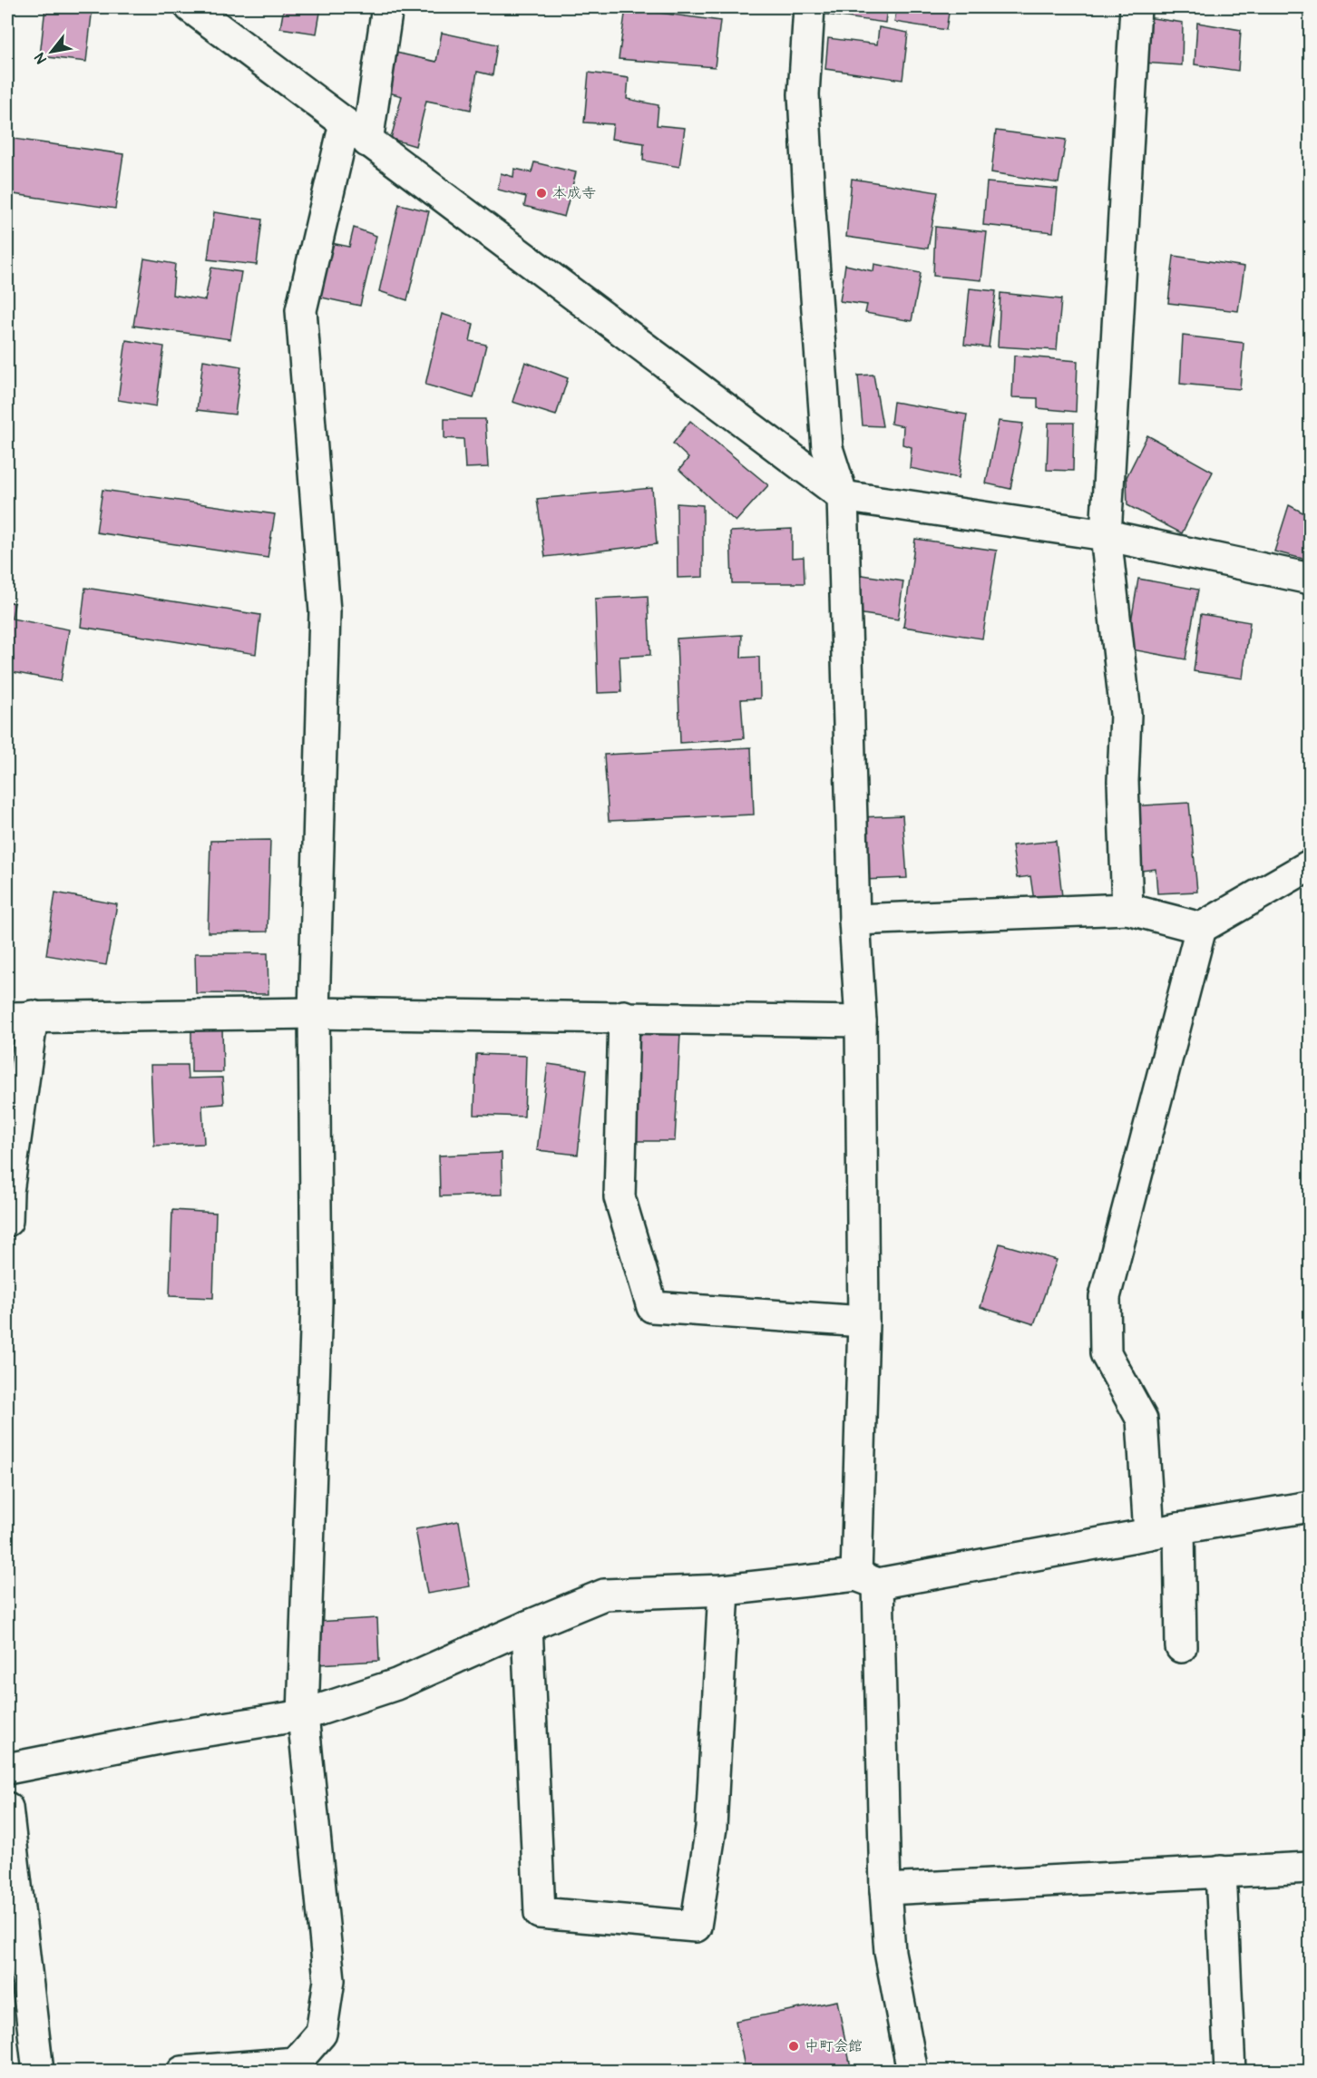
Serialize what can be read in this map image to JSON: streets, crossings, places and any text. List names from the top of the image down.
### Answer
{
  "places": ["本成寺", "中町会館"],
  "north": "bottom left"
}
